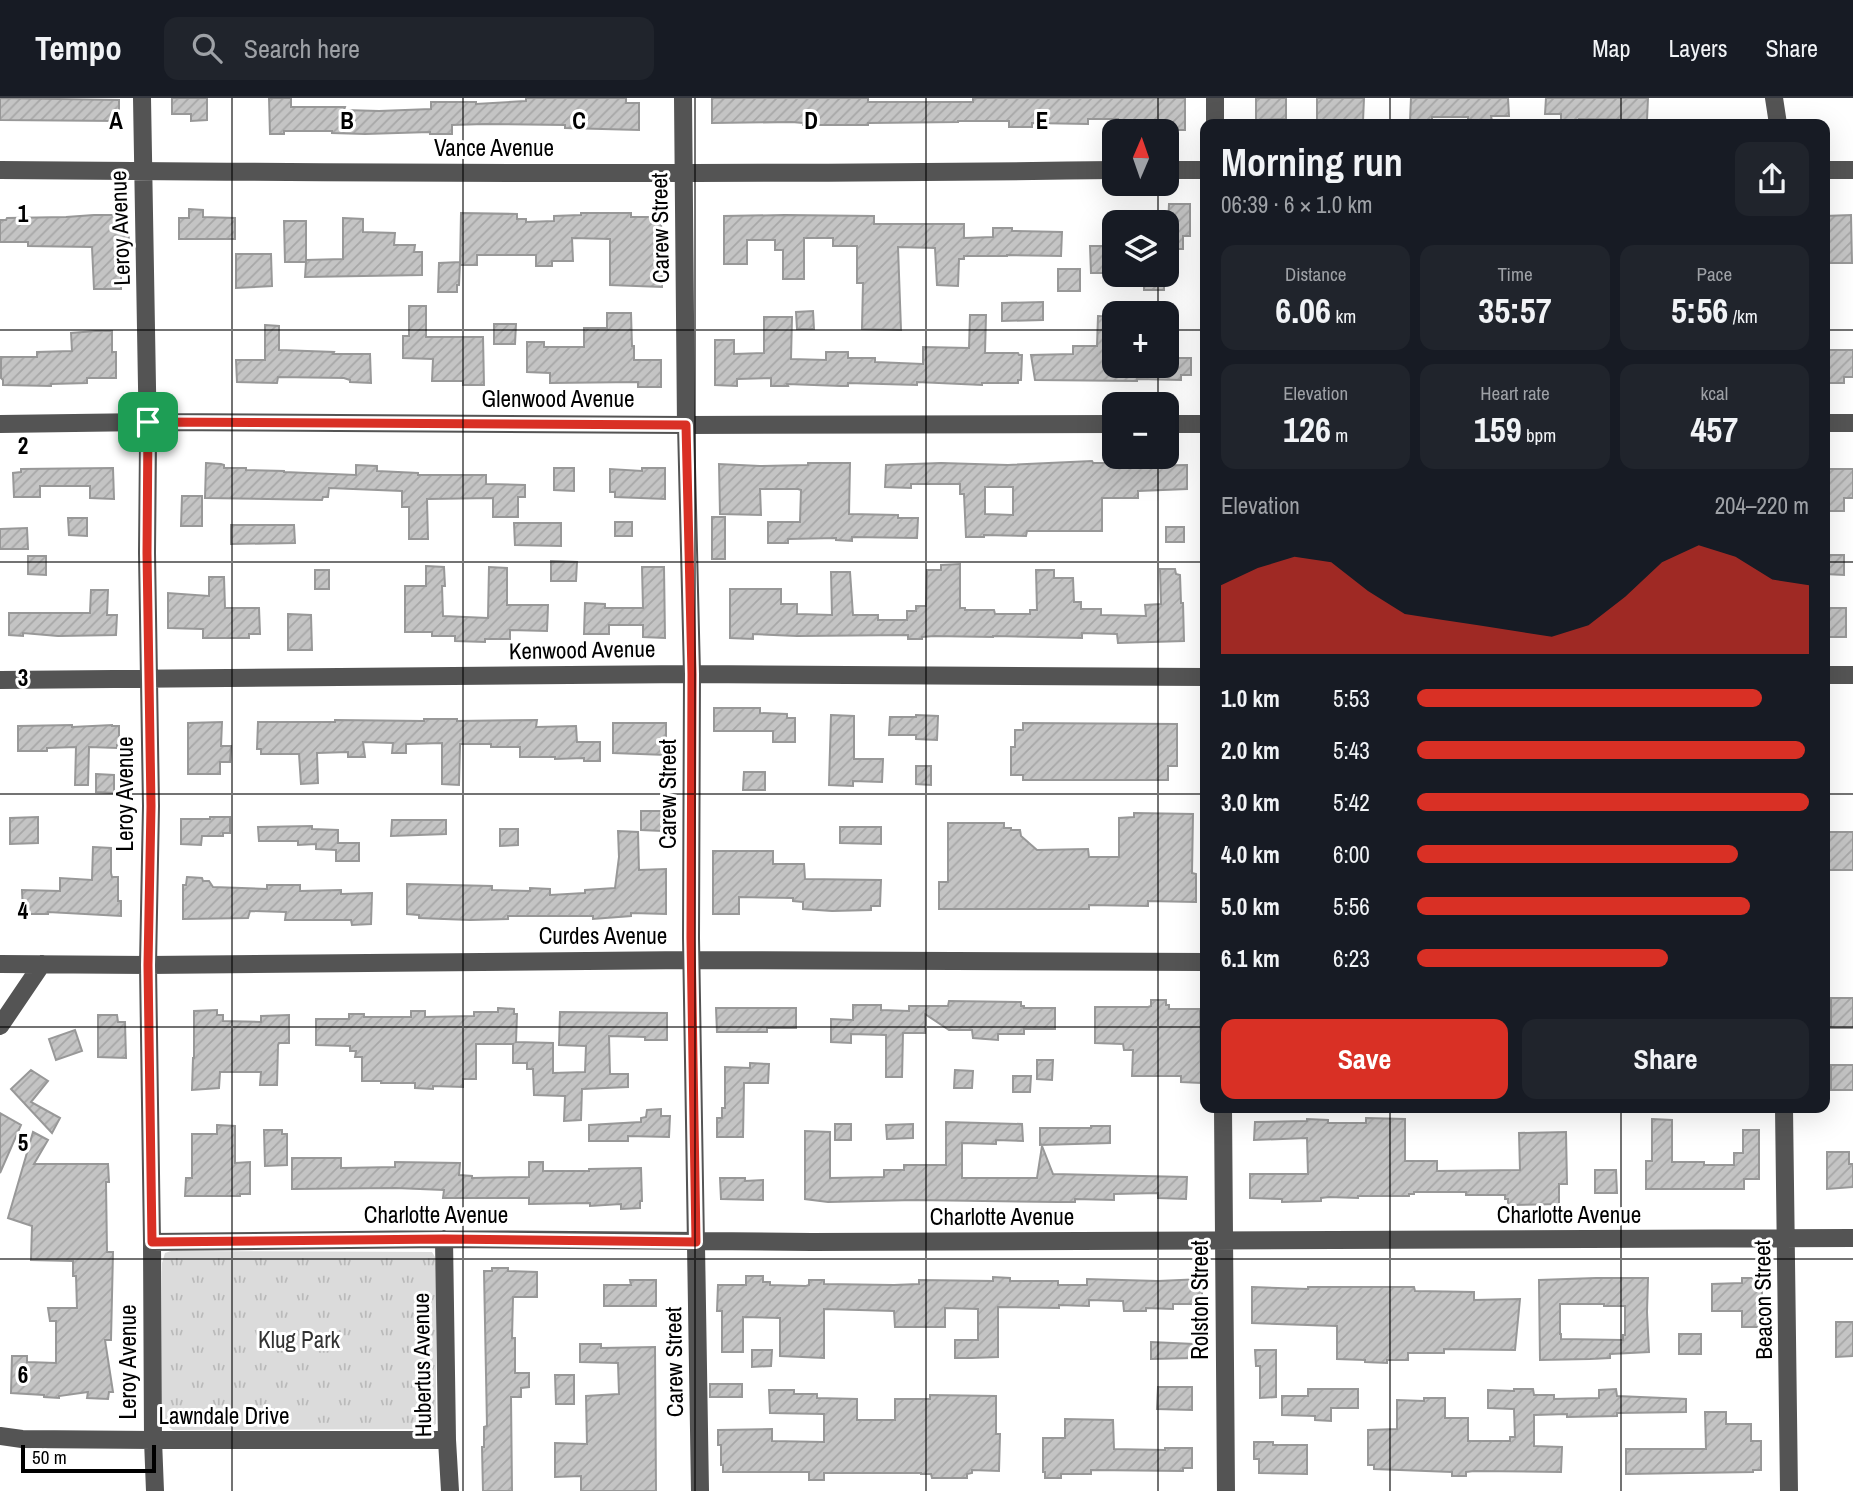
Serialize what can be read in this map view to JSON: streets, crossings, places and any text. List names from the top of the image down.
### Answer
{
  "streets": {
    "street": [
      "Vance Avenue",
      "Leroy Avenue",
      "Carew Street",
      "Glenwood Avenue",
      "Kenwood Avenue",
      "Curdes Avenue",
      "Charlotte Avenue",
      "Rolston Street",
      "Beacon Street",
      "Hubertus Avenue",
      "Lawndale Drive"
    ]
  },
  "crossings": [
    ["Vance Avenue", "Leroy Avenue"],
    ["Vance Avenue", "Carew Street"],
    ["Leroy Avenue", "Glenwood Avenue"],
    ["Leroy Avenue", "Kenwood Avenue"],
    ["Leroy Avenue", "Curdes Avenue"],
    ["Leroy Avenue", "Charlotte Avenue"],
    ["Leroy Avenue", "Lawndale Drive"],
    ["Carew Street", "Glenwood Avenue"],
    ["Carew Street", "Kenwood Avenue"],
    ["Carew Street", "Curdes Avenue"],
    ["Carew Street", "Charlotte Avenue"],
    ["Charlotte Avenue", "Rolston Street"],
    ["Charlotte Avenue", "Beacon Street"],
    ["Charlotte Avenue", "Hubertus Avenue"],
    ["Hubertus Avenue", "Lawndale Drive"]
  ],
  "parks": ["Klug Park"],
  "scale_bar": "50 m",
  "north": "top",
  "page": {
    "header": "Tempo",
    "search": "Search here",
    "nav": ["Map", "Layers", "Share"],
    "map_buttons": ["+", "−"],
    "heading": ["Morning run", "06:39 · 6 × 1.0 km"],
    "stats": [
      ["Distance", "6.06 km"],
      ["Time", "35:57"],
      ["Pace", "5:56 /km"],
      ["Elevation", "126 m"],
      ["Heart rate", "159 bpm"],
      ["kcal", "457"]
    ],
    "chart": ["Elevation", "204–220 m"],
    "list": [
      {
        "name": "1.0 km",
        "note": "5:53"
      },
      {
        "name": "2.0 km",
        "note": "5:43"
      },
      {
        "name": "3.0 km",
        "note": "5:42"
      },
      {
        "name": "4.0 km",
        "note": "6:00"
      },
      {
        "name": "5.0 km",
        "note": "5:56"
      },
      {
        "name": "6.1 km",
        "note": "6:23"
      }
    ],
    "buttons": ["Save", "Share"],
    "scale": "50 m"
  },
  "grid": {
    "columns": [
      "A",
      "B",
      "C",
      "D",
      "E"
    ],
    "rows": [
      "1",
      "2",
      "3",
      "4",
      "5",
      "6"
    ]
  }
}
